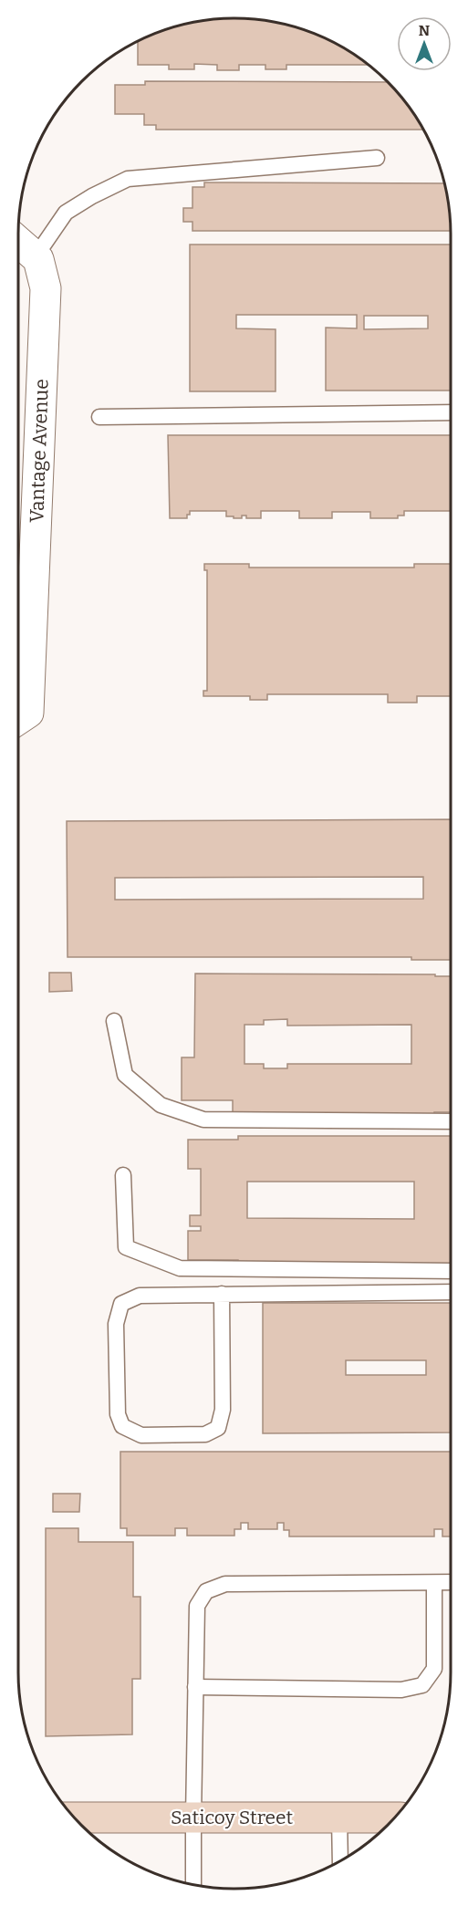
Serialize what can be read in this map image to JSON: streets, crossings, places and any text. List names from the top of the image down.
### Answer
{
  "streets": {
    "main road": ["Saticoy Street"],
    "street": ["Vantage Avenue"]
  },
  "north": "top"
}
